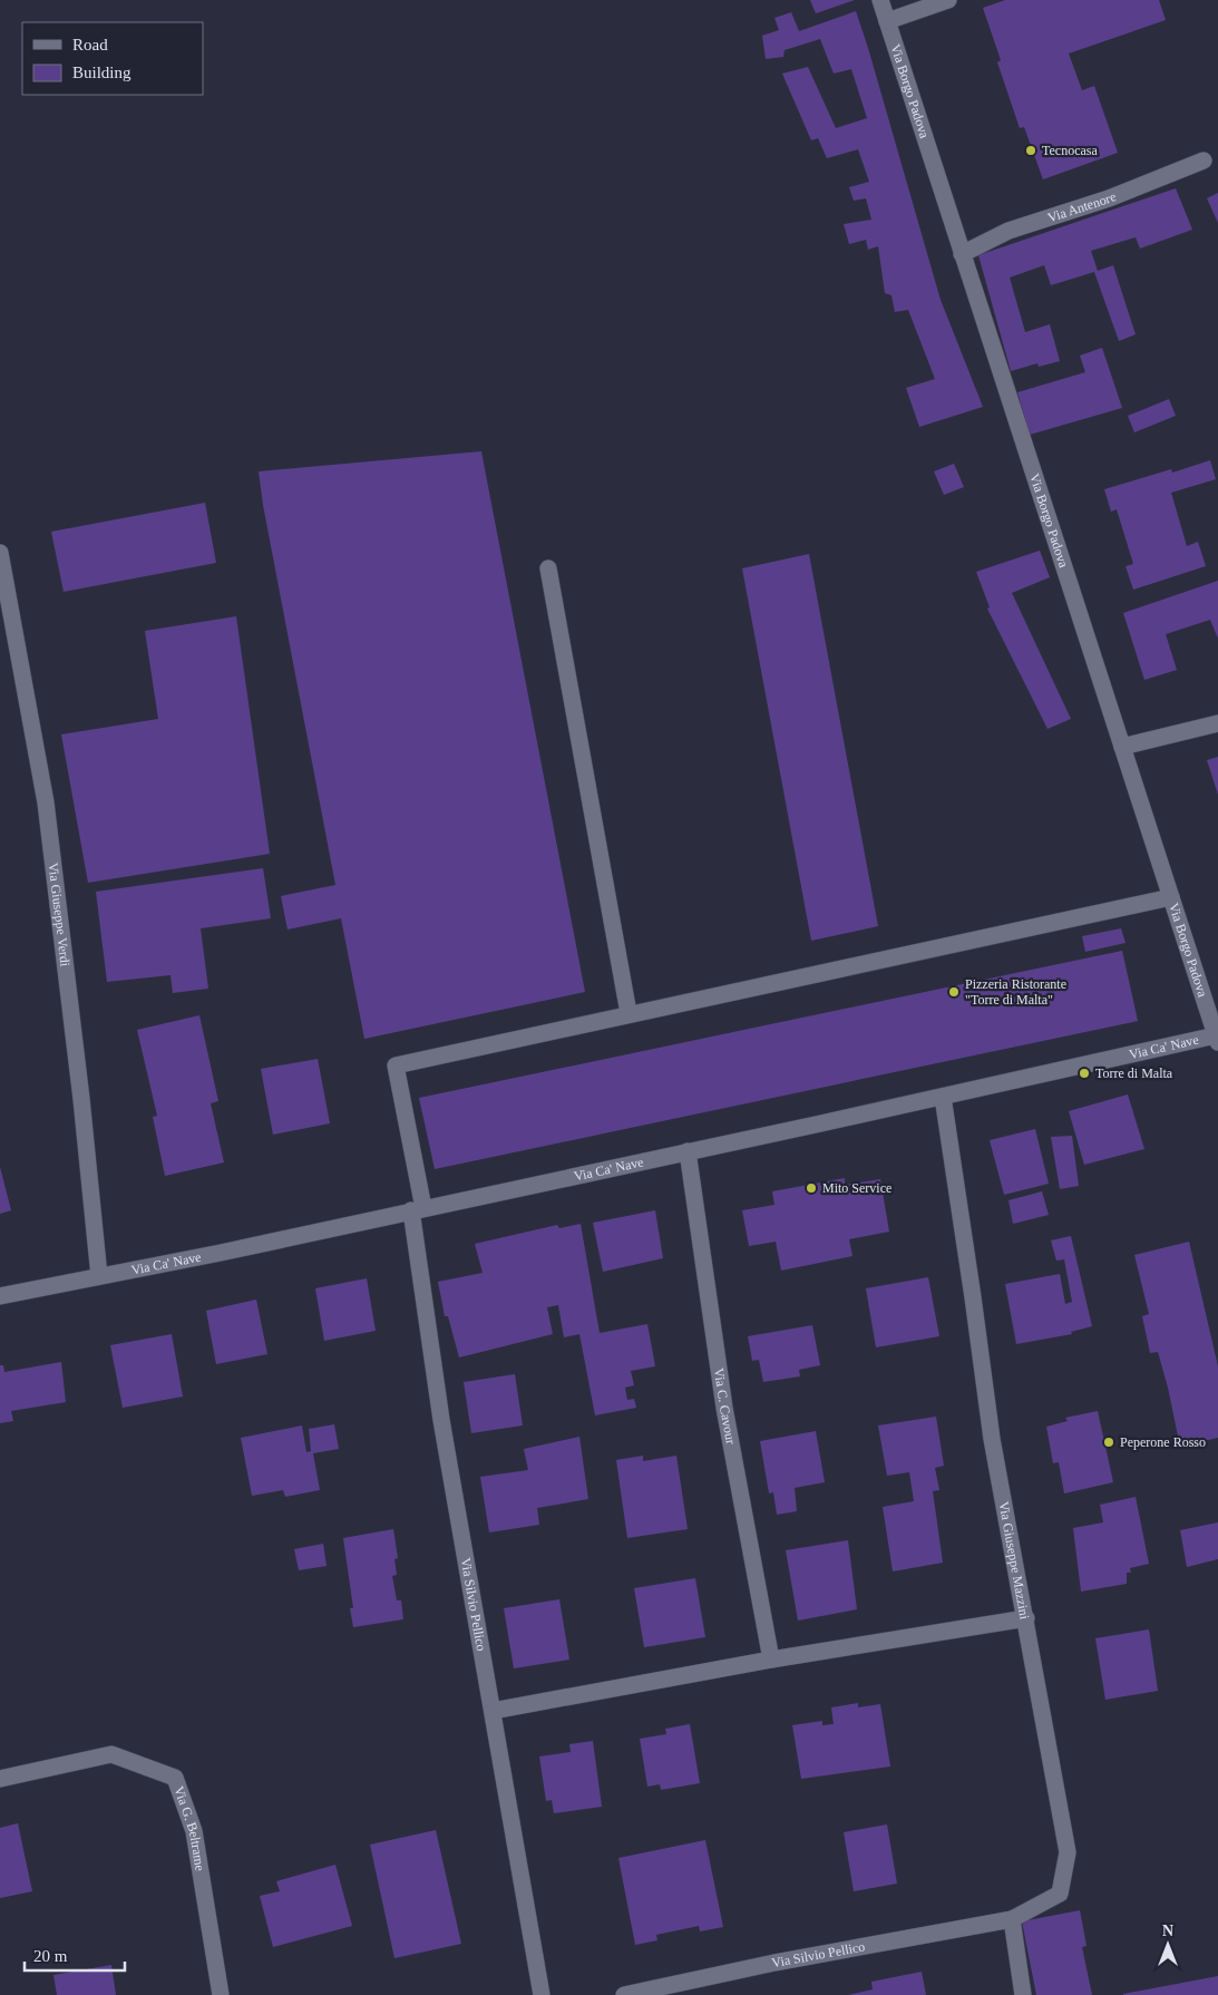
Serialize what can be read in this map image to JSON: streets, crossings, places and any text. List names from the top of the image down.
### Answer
{
  "streets": {
    "street": [
      "Via Borgo Padova",
      "Via Antenore",
      "Via Giuseppe Verdi",
      "Via Ca' Nave",
      "Via C. Cavour",
      "Via Giuseppe Mazzini",
      "Via Silvio Pellico",
      "Via G. Beltrame"
    ]
  },
  "crossings": [
    ["Via Borgo Padova", "Via Antenore"],
    ["Via Borgo Padova", "Via Ca' Nave"],
    ["Via Giuseppe Verdi", "Via Ca' Nave"],
    ["Via Ca' Nave", "Via C. Cavour"],
    ["Via Ca' Nave", "Via Giuseppe Mazzini"],
    ["Via Ca' Nave", "Via Silvio Pellico"],
    ["Via Giuseppe Mazzini", "Via Silvio Pellico"]
  ],
  "places": [
    "Tecnocasa",
    "Pizzeria Ristorante \"Torre di Malta\"",
    "Torre di Malta",
    "Mito Service",
    "Peperone Rosso"
  ],
  "legend": ["Road", "Building"],
  "scale_bar": "20 m",
  "north": "top"
}
